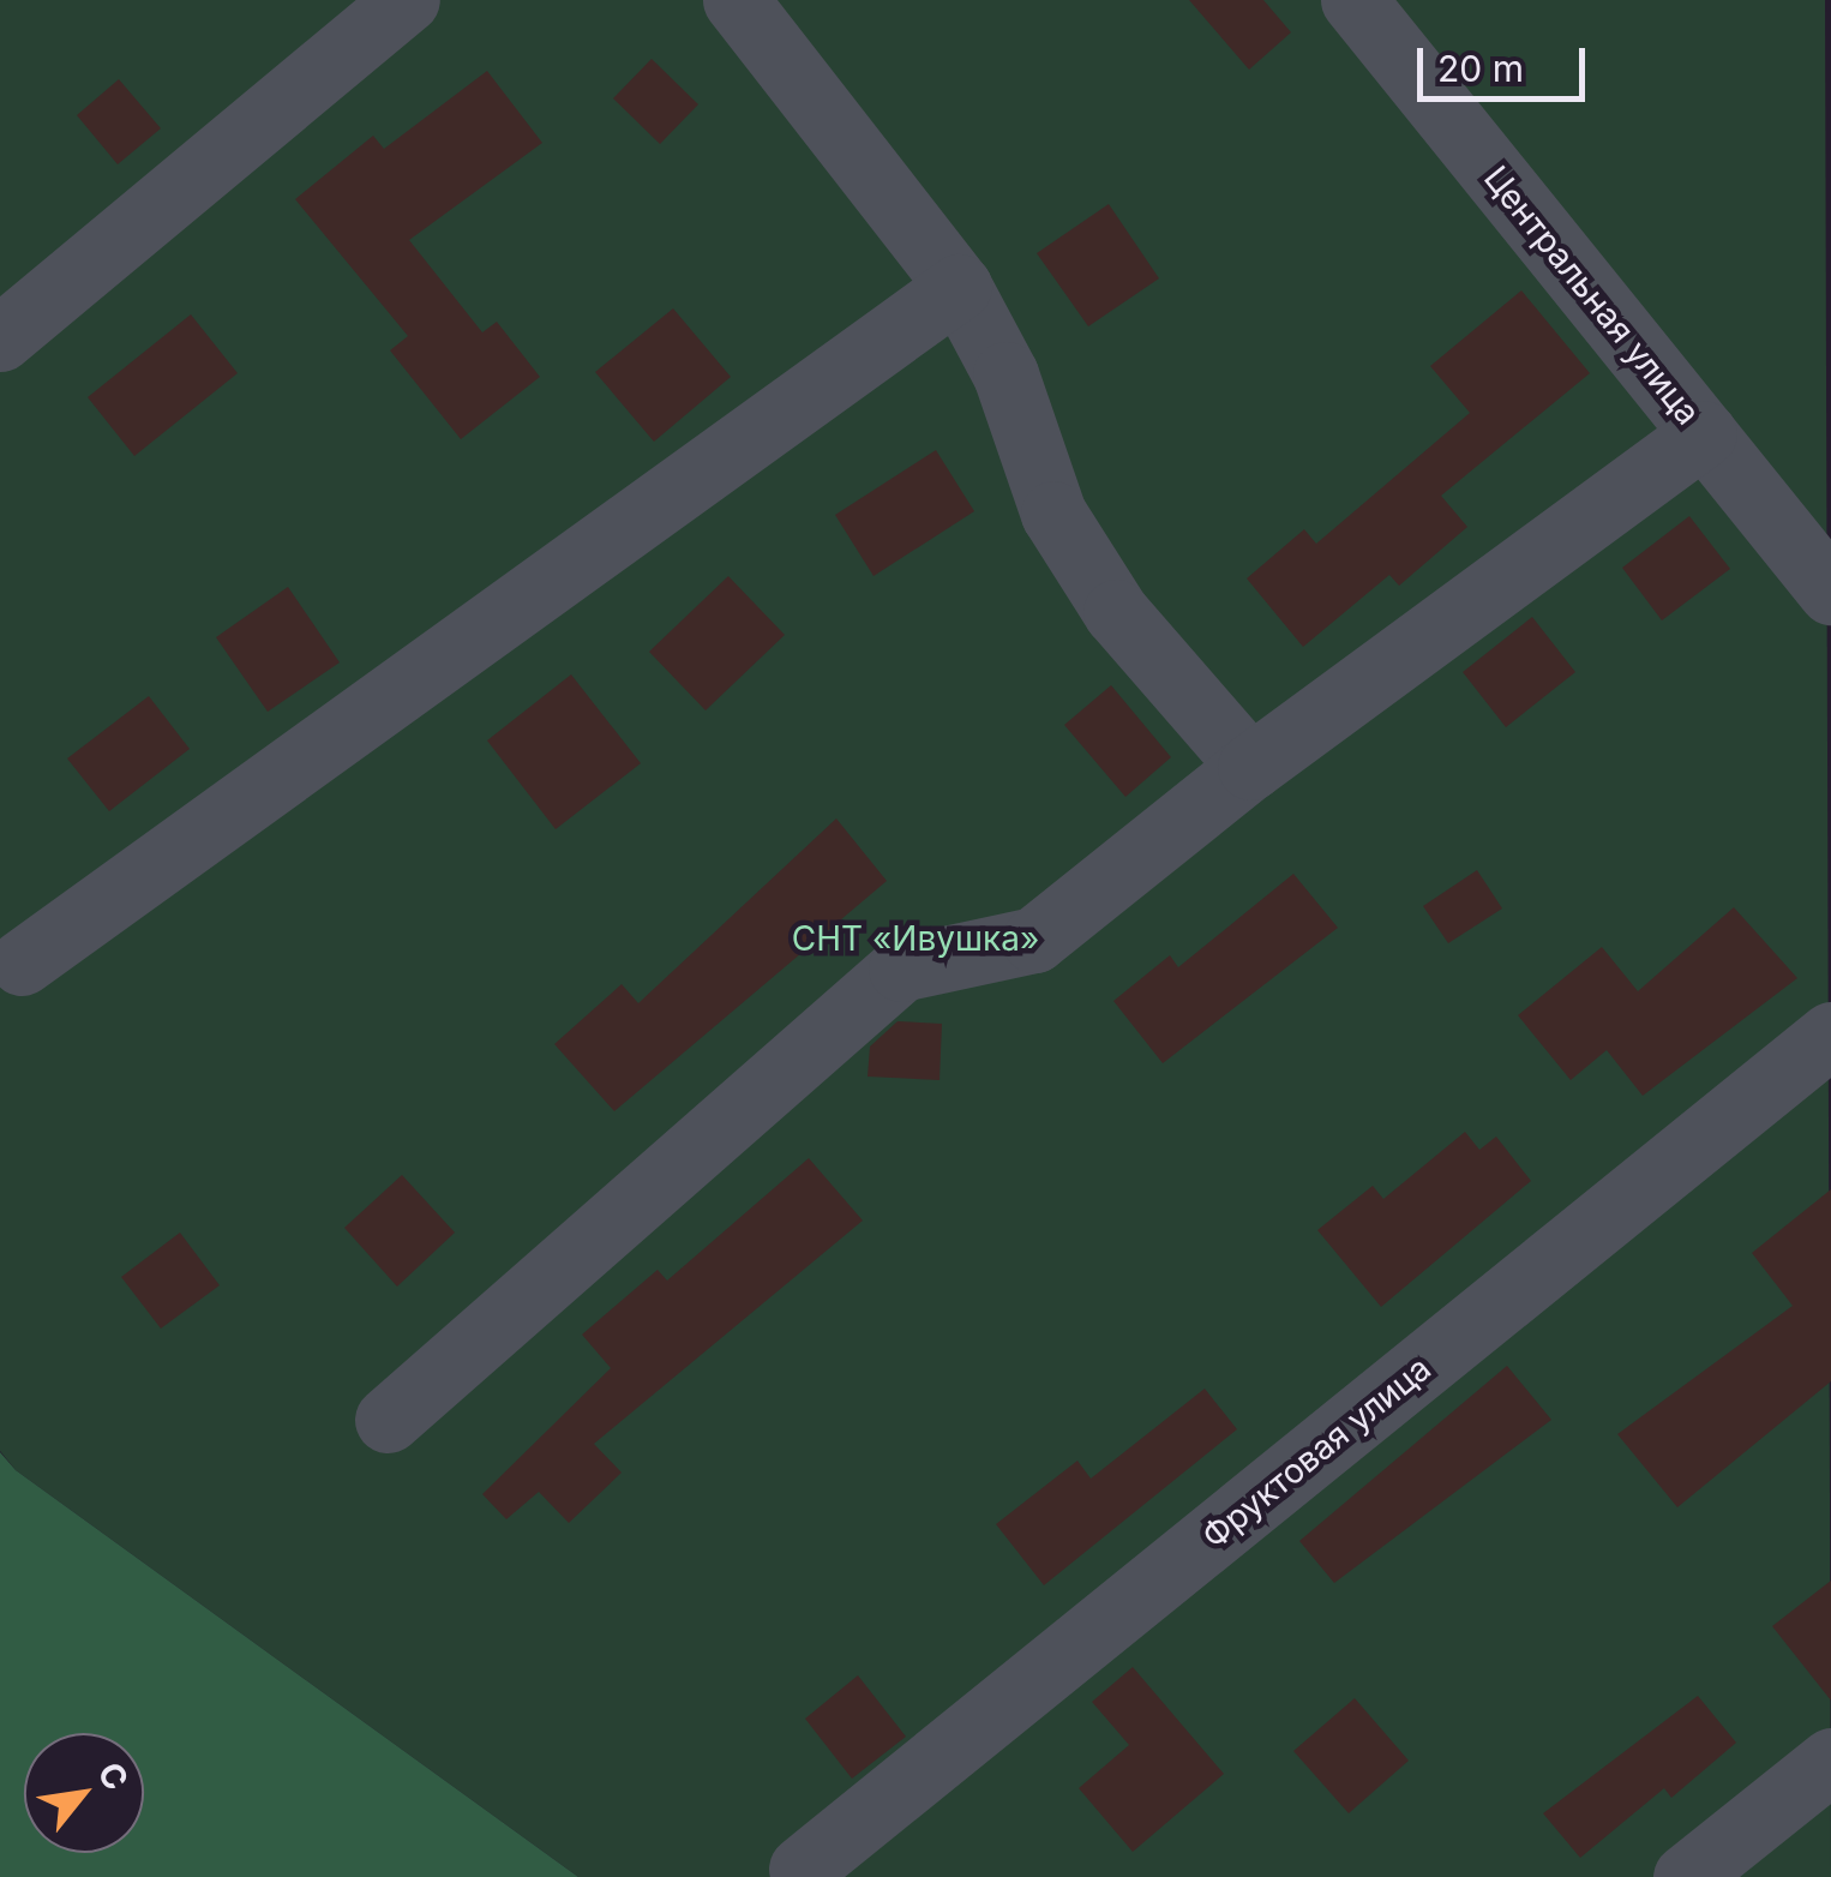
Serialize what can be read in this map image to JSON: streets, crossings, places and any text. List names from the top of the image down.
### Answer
{
  "streets": {
    "street": ["Центральная улица", "Фруктовая улица"]
  },
  "parks": ["СНТ «Ивушка»"],
  "scale_bar": "20 m",
  "north": "top right"
}
